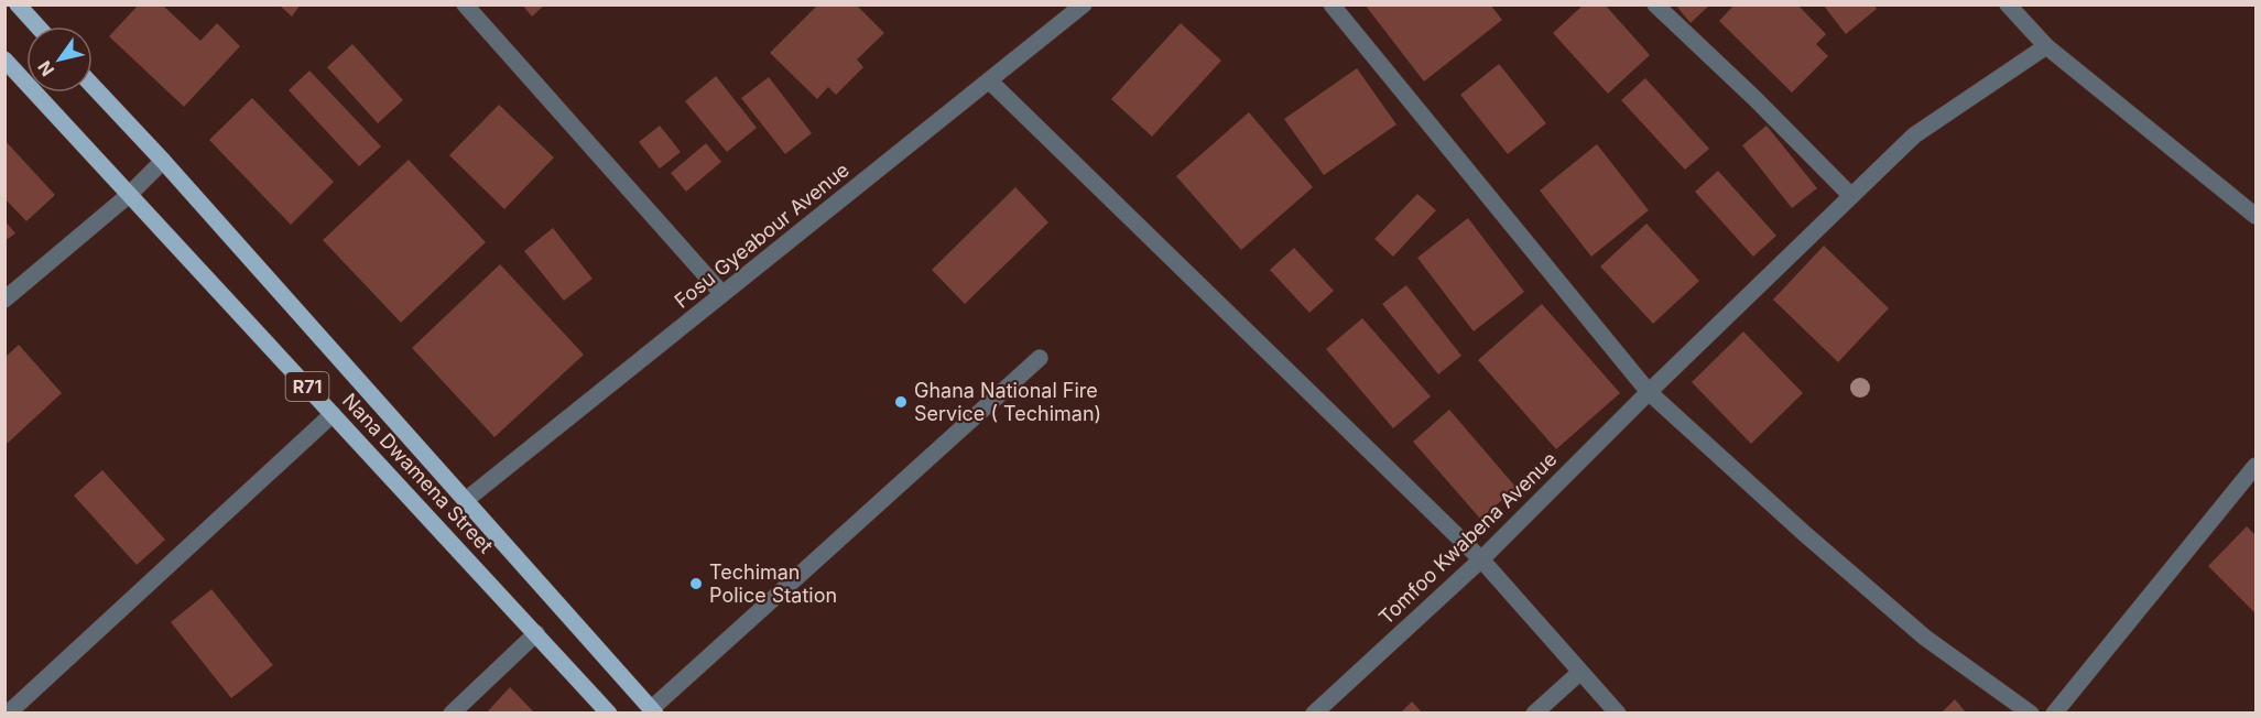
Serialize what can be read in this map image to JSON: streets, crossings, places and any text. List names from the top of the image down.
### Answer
{
  "streets": {
    "main road": ["R71", "Nana Dwamena Street"],
    "street": ["Fosu Gyeabour Avenue", "Tomfoo Kwabena Avenue"]
  },
  "crossings": [
    ["Fosu Gyeabour Avenue", "Nana Dwamena Street"]
  ],
  "places": ["Ghana National Fire Service ( Techiman)", "Techiman Police Station"],
  "north": "bottom left"
}
